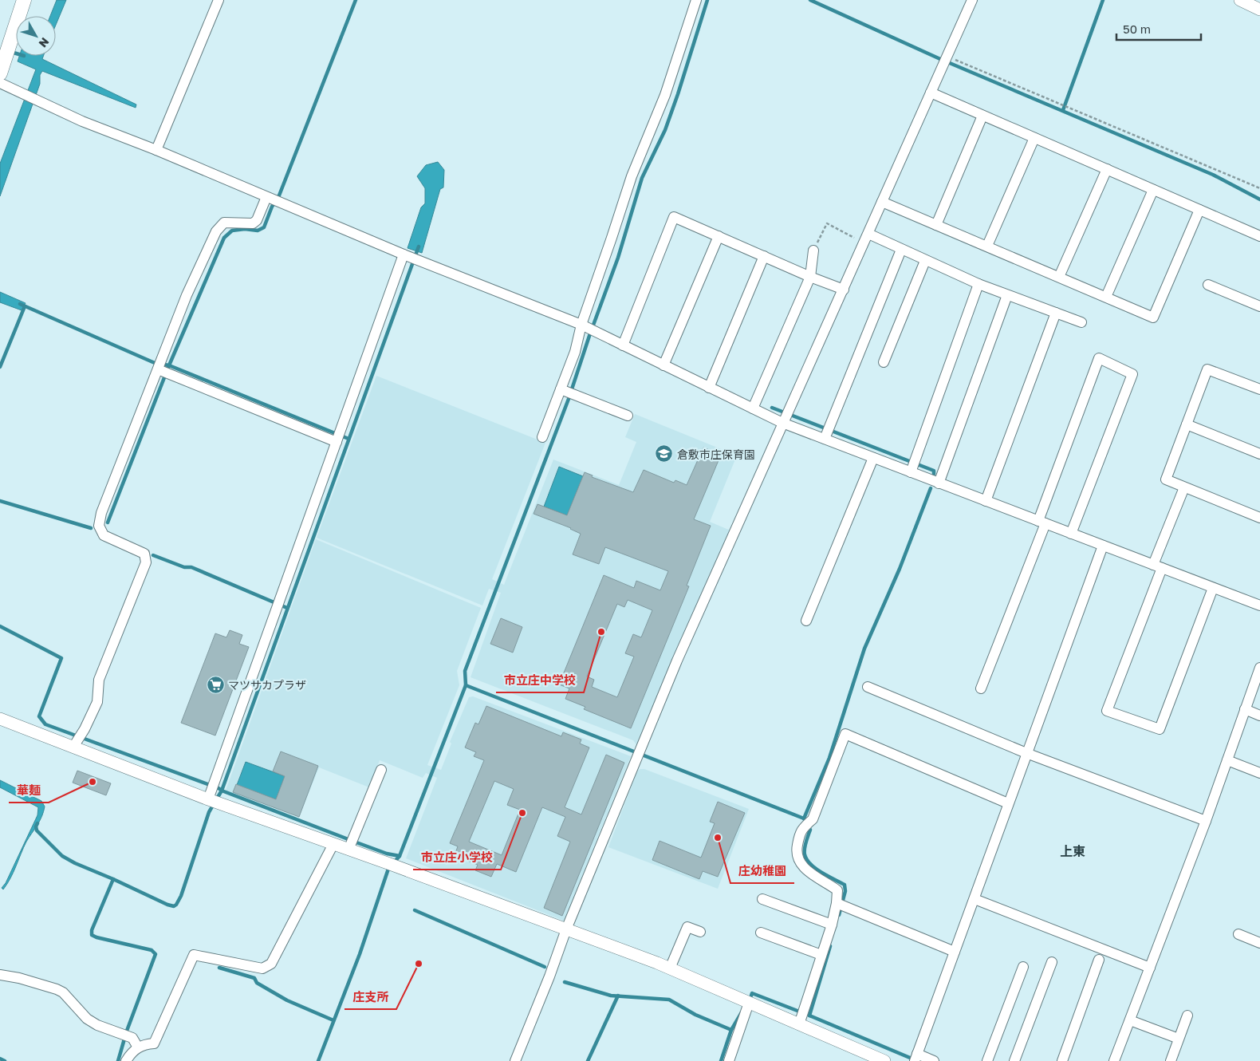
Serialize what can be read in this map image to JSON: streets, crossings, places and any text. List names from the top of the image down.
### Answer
{
  "districts": ["上東"],
  "places": {
    "school or university": ["倉敷市庄保育園"],
    "other": [
      "市立庄中学校",
      "華麺",
      "市立庄小学校",
      "庄幼稚園",
      "庄支所"
    ],
    "supermarket": ["マツサカプラザ"]
  },
  "scale_bar": "50 m",
  "north": "bottom right"
}
